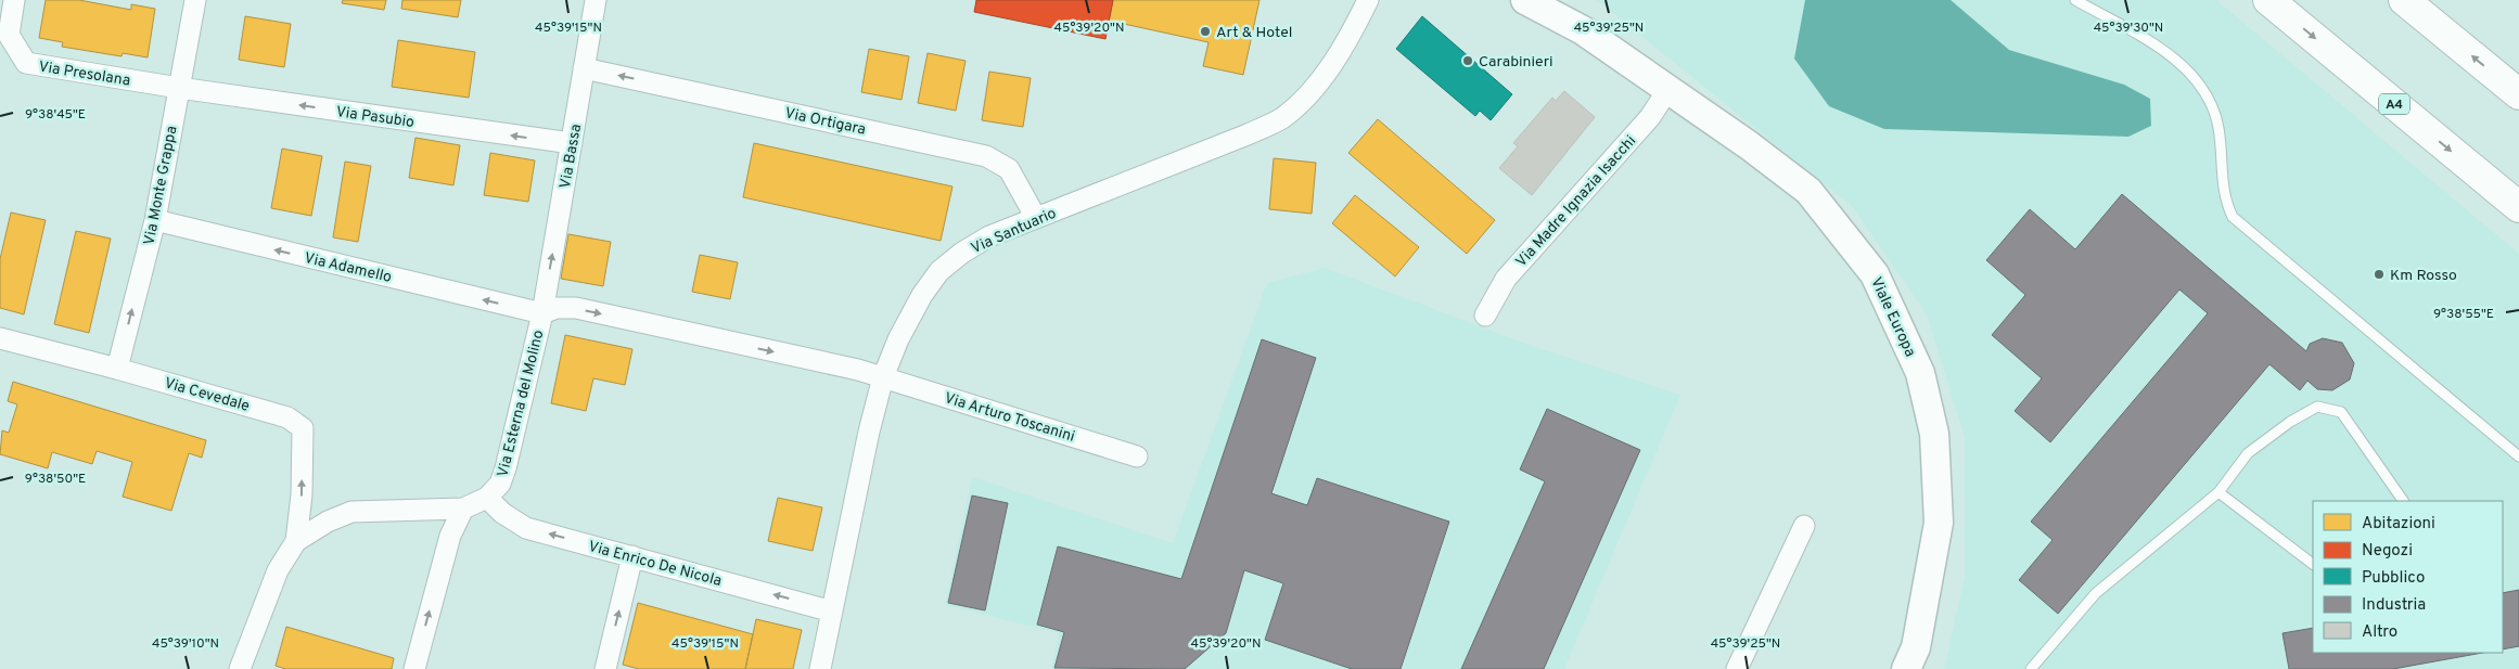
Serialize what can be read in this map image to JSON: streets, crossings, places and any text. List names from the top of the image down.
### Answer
{
  "streets": {
    "highway": ["A4"],
    "street": [
      "Via Presolana",
      "Via Pasubio",
      "Via Ortigara",
      "Via Bassa",
      "Via Monte Grappa",
      "Via Madre Ignazia Isacchi",
      "Via Santuario",
      "Via Adamello",
      "Viale Europa",
      "Via Cevedale",
      "Via Esterna del Molino",
      "Via Arturo Toscanini",
      "Via Enrico De Nicola"
    ]
  },
  "crossings": [
    ["Via Presolana", "Via Pasubio"],
    ["Via Presolana", "Via Monte Grappa"],
    ["Via Pasubio", "Via Bassa"],
    ["Via Pasubio", "Via Monte Grappa"],
    ["Via Ortigara", "Via Bassa"],
    ["Via Ortigara", "Via Santuario"],
    ["Via Bassa", "Via Adamello"],
    ["Via Bassa", "Via Esterna del Molino"],
    ["Via Monte Grappa", "Via Adamello"],
    ["Via Monte Grappa", "Via Cevedale"],
    ["Via Madre Ignazia Isacchi", "Viale Europa"],
    ["Via Santuario", "Via Esterna del Molino"],
    ["Via Santuario", "Via Arturo Toscanini"],
    ["Via Santuario", "Via Enrico De Nicola"],
    ["Via Adamello", "Via Esterna del Molino"],
    ["Via Esterna del Molino", "Via Arturo Toscanini"],
    ["Via Esterna del Molino", "Via Enrico De Nicola"]
  ],
  "one_way": [
    "Via Pasubio",
    "Via Ortigara",
    "Via Bassa",
    "Via Monte Grappa",
    "Via Adamello",
    "Via Cevedale",
    "Via Esterna del Molino",
    "Via Enrico De Nicola"
  ],
  "places": ["Art & Hotel", "Carabinieri", "Km Rosso"],
  "legend": [
    "Abitazioni",
    "Negozi",
    "Pubblico",
    "Industria",
    "Altro"
  ],
  "coordinates": [
    "45°39'15\"N",
    "45°39'20\"N",
    "45°39'25\"N",
    "45°39'30\"N",
    "9°38'45\"E",
    "9°38'55\"E",
    "9°38'50\"E",
    "45°39'10\"N"
  ]
}
